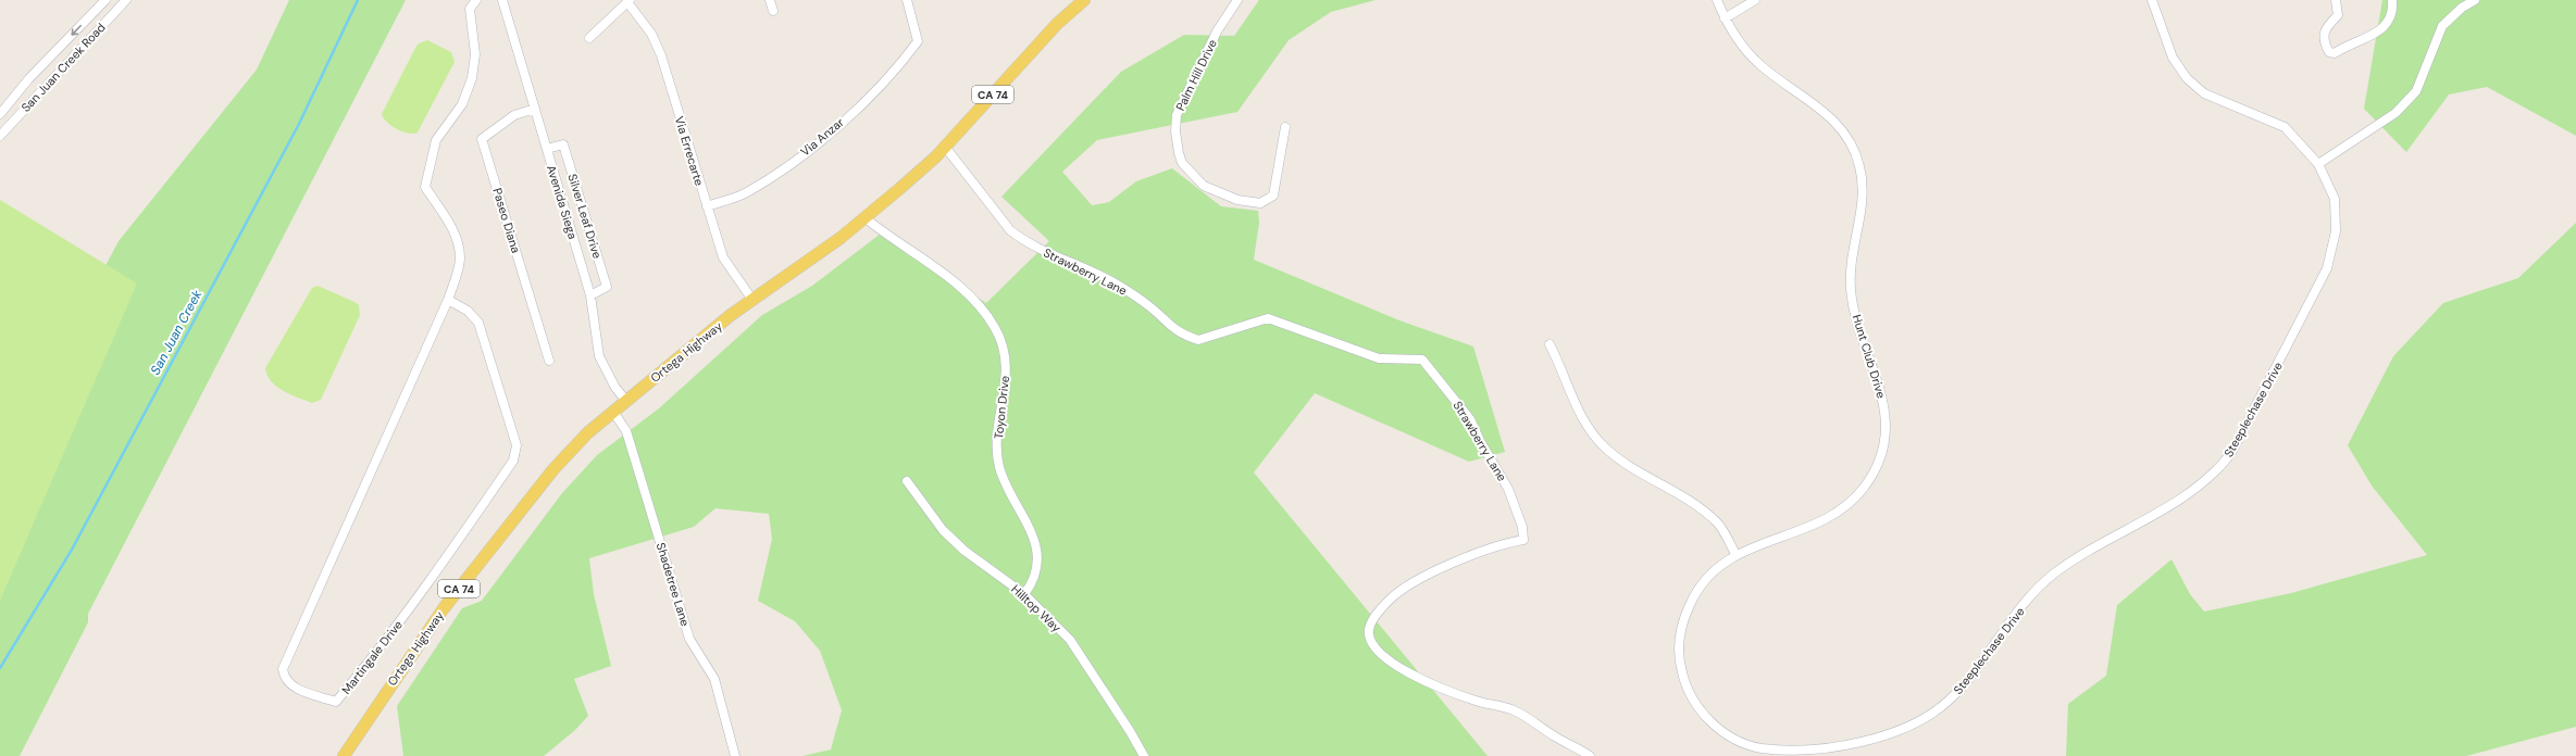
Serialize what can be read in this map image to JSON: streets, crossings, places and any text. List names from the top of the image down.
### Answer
{
  "streets": {
    "main road": ["CA 74", "Ortega Highway"],
    "street": [
      "San Juan Creek Road",
      "Palm Hill Drive",
      "Via Anzar",
      "Via Errecarte",
      "Avenida Siega",
      "Silver Leaf Drive",
      "Paseo Diana",
      "Strawberry Lane",
      "Hunt Club Drive",
      "Toyon Drive",
      "Steeplechase Drive",
      "Shadetree Lane",
      "Hilltop Way",
      "Martingale Drive"
    ]
  },
  "crossings": [
    ["Via Anzar", "Via Errecarte"],
    ["Via Errecarte", "Ortega Highway"],
    ["Avenida Siega", "Silver Leaf Drive"],
    ["Avenida Siega", "Paseo Diana"],
    ["Avenida Siega", "Ortega Highway"],
    ["Strawberry Lane", "Ortega Highway"],
    ["Ortega Highway", "Toyon Drive"],
    ["Ortega Highway", "Shadetree Lane"],
    ["Hunt Club Drive", "Steeplechase Drive"],
    ["Toyon Drive", "Hilltop Way"]
  ],
  "water": ["San Juan Creek"]
}
